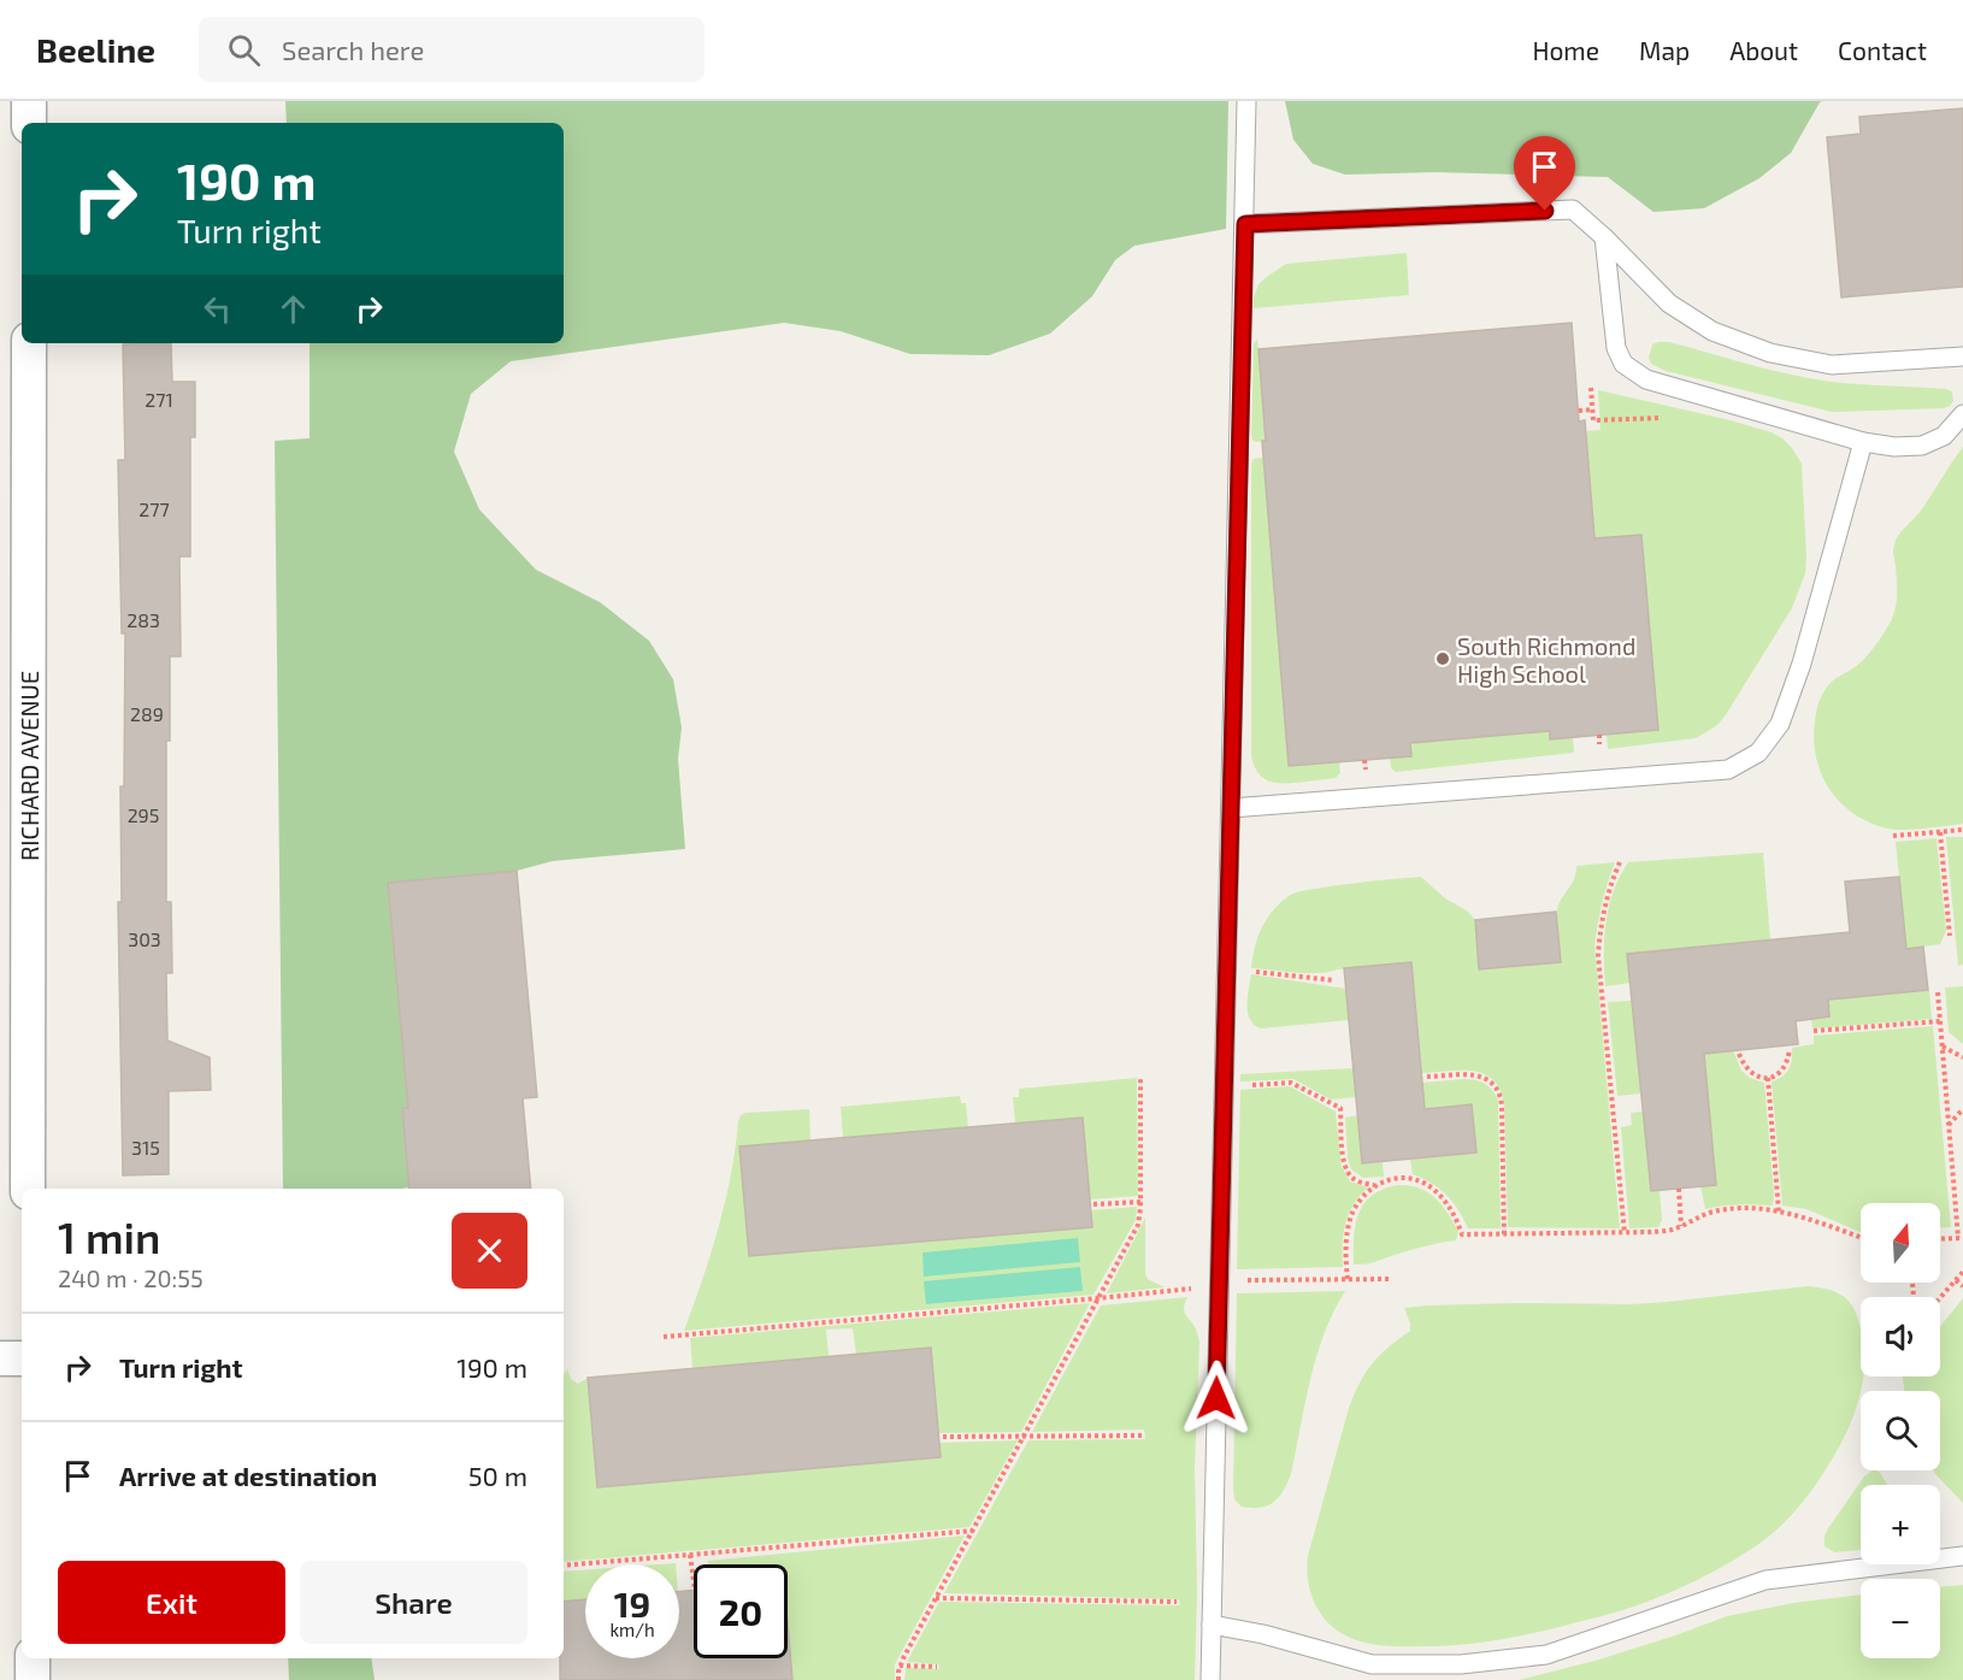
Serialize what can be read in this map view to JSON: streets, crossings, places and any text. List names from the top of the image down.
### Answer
{
  "streets": {
    "street": ["RICHARD AVENUE"]
  },
  "places": ["South Richmond High School"],
  "house_numbers": [
    "271",
    "277",
    "283",
    "289",
    "295",
    "303",
    "315"
  ],
  "north": "top",
  "page": {
    "header": "Beeline",
    "search": "Search here",
    "nav": [
      "Home",
      "Map",
      "About",
      "Contact"
    ],
    "turn": ["190 m", "Turn right"],
    "heading": ["1 min", "240 m · 20:55"],
    "map_buttons": ["+", "−"],
    "list": [
      {
        "name": "Turn right",
        "value": "190 m"
      },
      {
        "name": "Arrive at destination",
        "value": "50 m"
      }
    ],
    "buttons": ["Exit", "Share"],
    "speed": "19 km/h",
    "limit": "20"
  }
}
